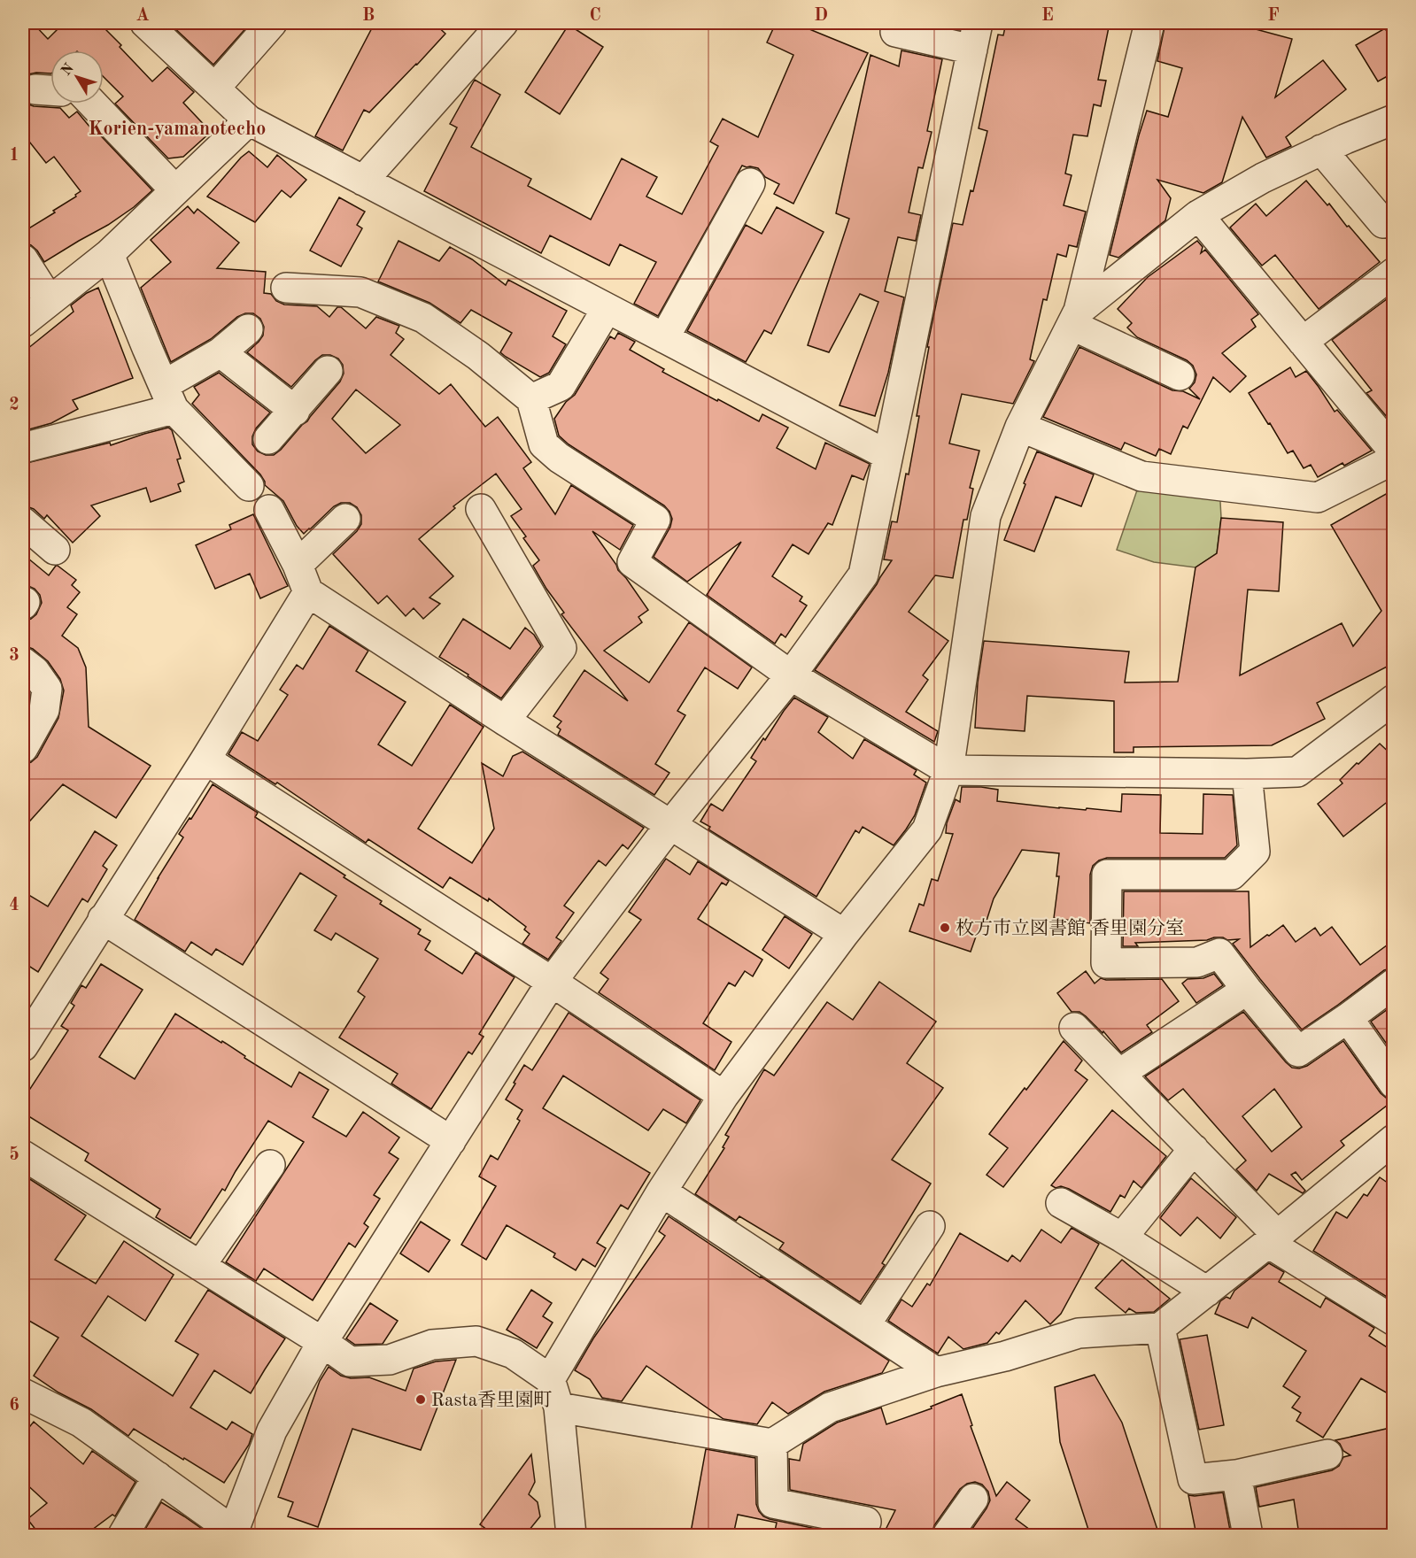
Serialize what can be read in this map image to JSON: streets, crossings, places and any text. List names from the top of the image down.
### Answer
{
  "districts": ["Korien-yamanotecho"],
  "places": ["枚方市立図書館 香里園分室", "Rasta香里園町"],
  "north": "top left",
  "grid": {
    "columns": [
      "A",
      "B",
      "C",
      "D",
      "E",
      "F"
    ],
    "rows": [
      "1",
      "2",
      "3",
      "4",
      "5",
      "6"
    ]
  }
}
